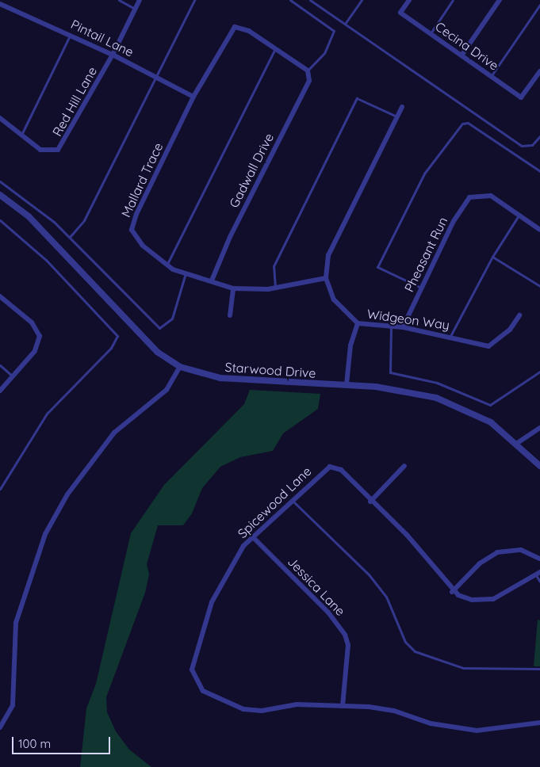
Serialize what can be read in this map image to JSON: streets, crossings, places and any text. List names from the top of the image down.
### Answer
{
  "streets": {
    "street": [
      "Pintail Lane",
      "Cecina Drive",
      "Red Hill Lane",
      "Gadwall Drive",
      "Mallard Trace",
      "Pheasant Run",
      "Widgeon Way",
      "Starwood Drive",
      "Spicewood Lane",
      "Jessica Lane"
    ]
  },
  "crossings": [
    ["Pintail Lane", "Red Hill Lane"],
    ["Pintail Lane", "Mallard Trace"],
    ["Gadwall Drive", "Mallard Trace"],
    ["Mallard Trace", "Widgeon Way"],
    ["Pheasant Run", "Widgeon Way"],
    ["Spicewood Lane", "Jessica Lane"]
  ],
  "scale_bar": "100 m"
}
